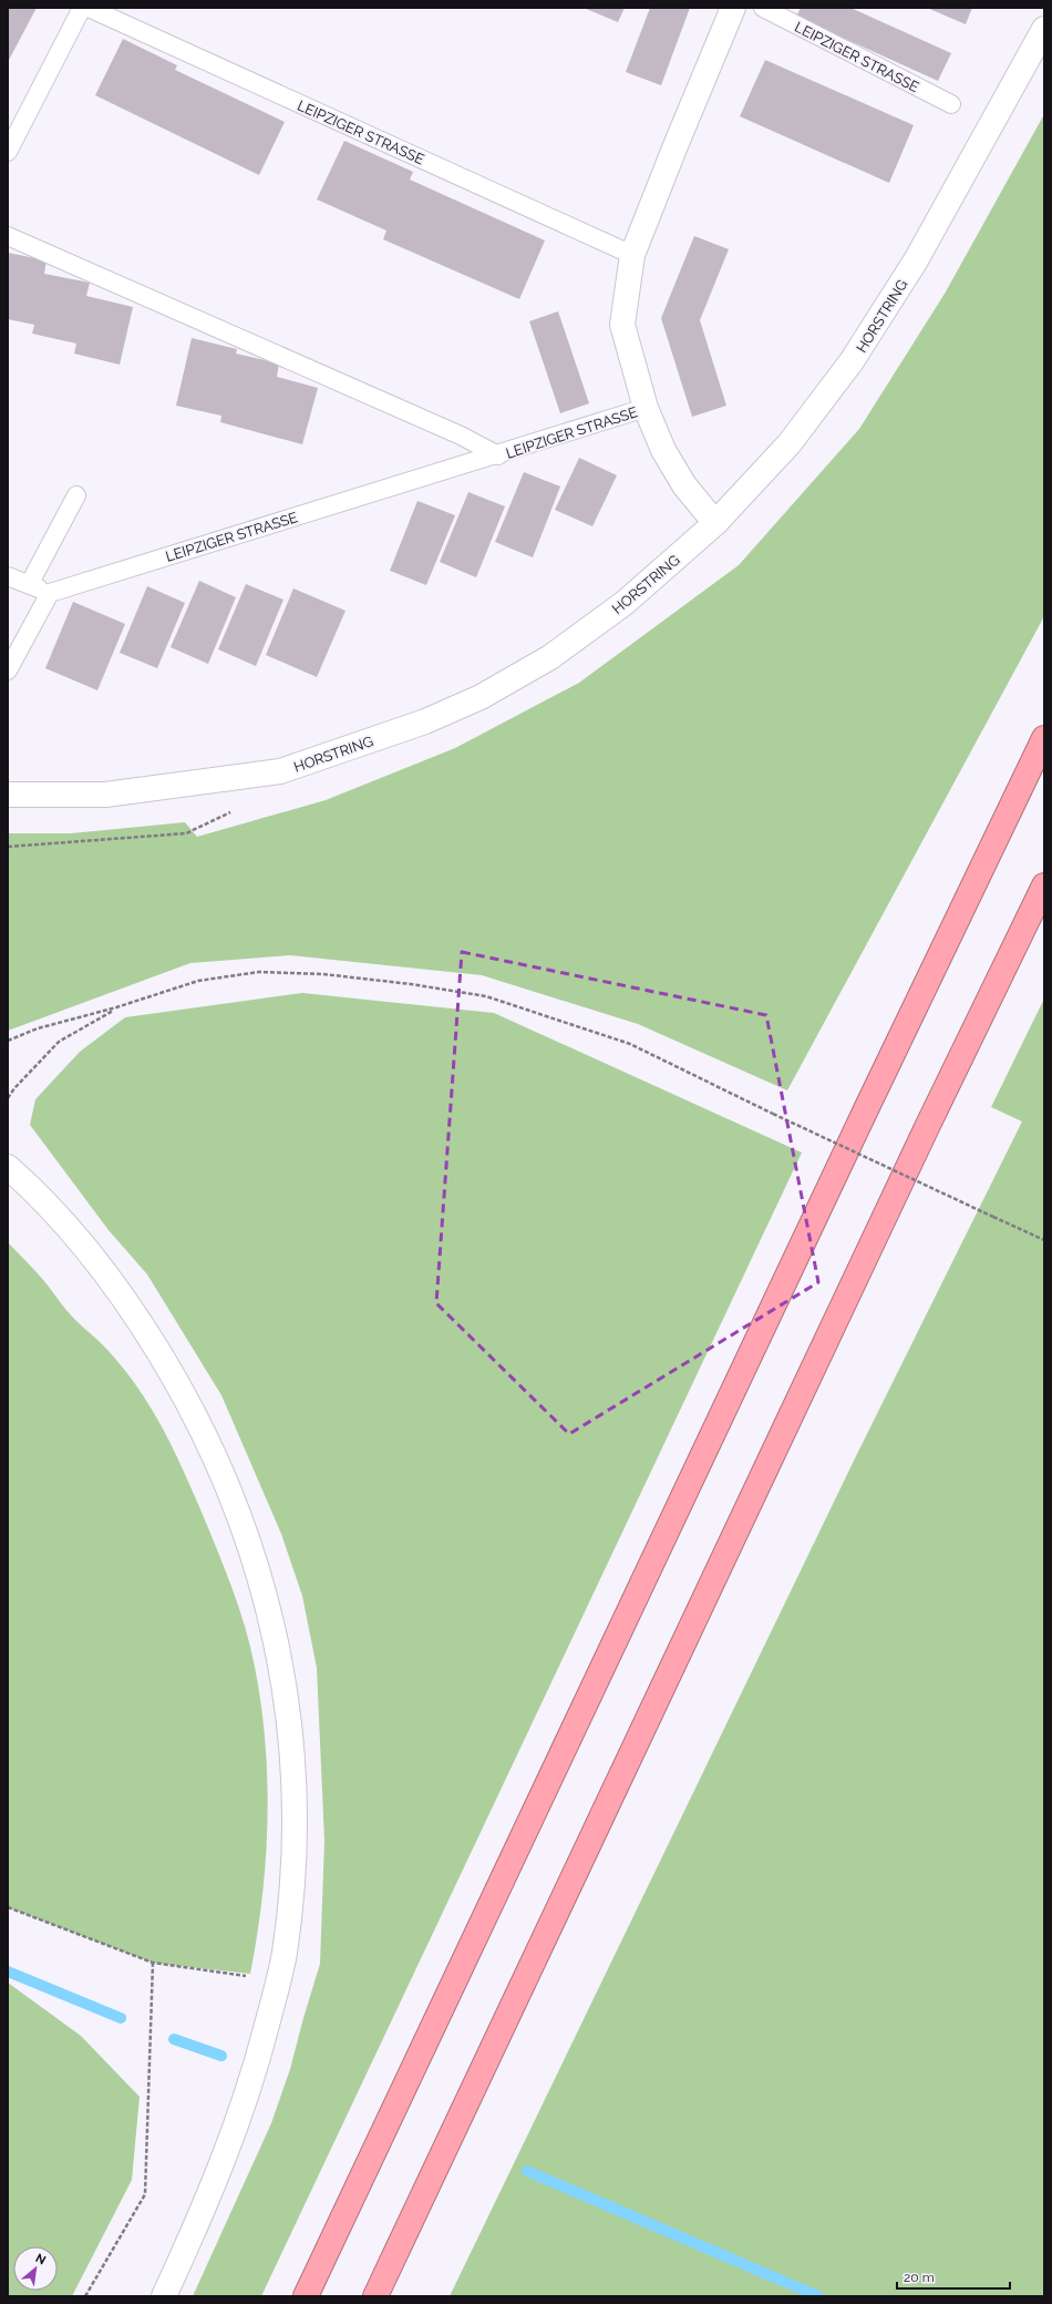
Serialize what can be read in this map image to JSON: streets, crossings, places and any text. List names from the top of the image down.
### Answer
{
  "streets": {
    "street": ["LEIPZIGER STRASSE", "HORSTRING"]
  },
  "crossings": [
    ["LEIPZIGER STRASSE", "HORSTRING"]
  ],
  "scale_bar": "20 m",
  "north": "top right"
}
